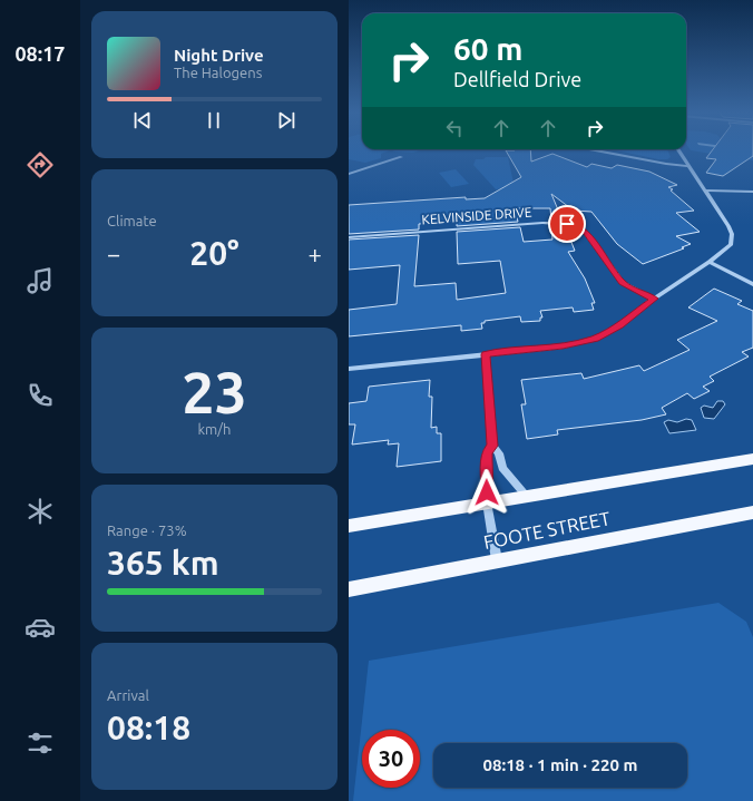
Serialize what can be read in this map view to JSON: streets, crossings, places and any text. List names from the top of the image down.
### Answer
{
  "streets": {
    "main road": ["FOOTE STREET"],
    "street": ["KELVINSIDE DRIVE"]
  },
  "page": {
    "tabs": "08:17",
    "turn": ["60 m", "Dellfield Drive"],
    "song": ["Night Drive", "The Halogens"],
    "tile": [
      "Climate",
      ["23", "km/h"],
      ["Range · 73%", "365 km"],
      ["Arrival", "08:18"]
    ],
    "heat": ["−", "20°", "+"],
    "limit": "30",
    "trip": "08:18 · 1 min · 220 m"
  }
}
